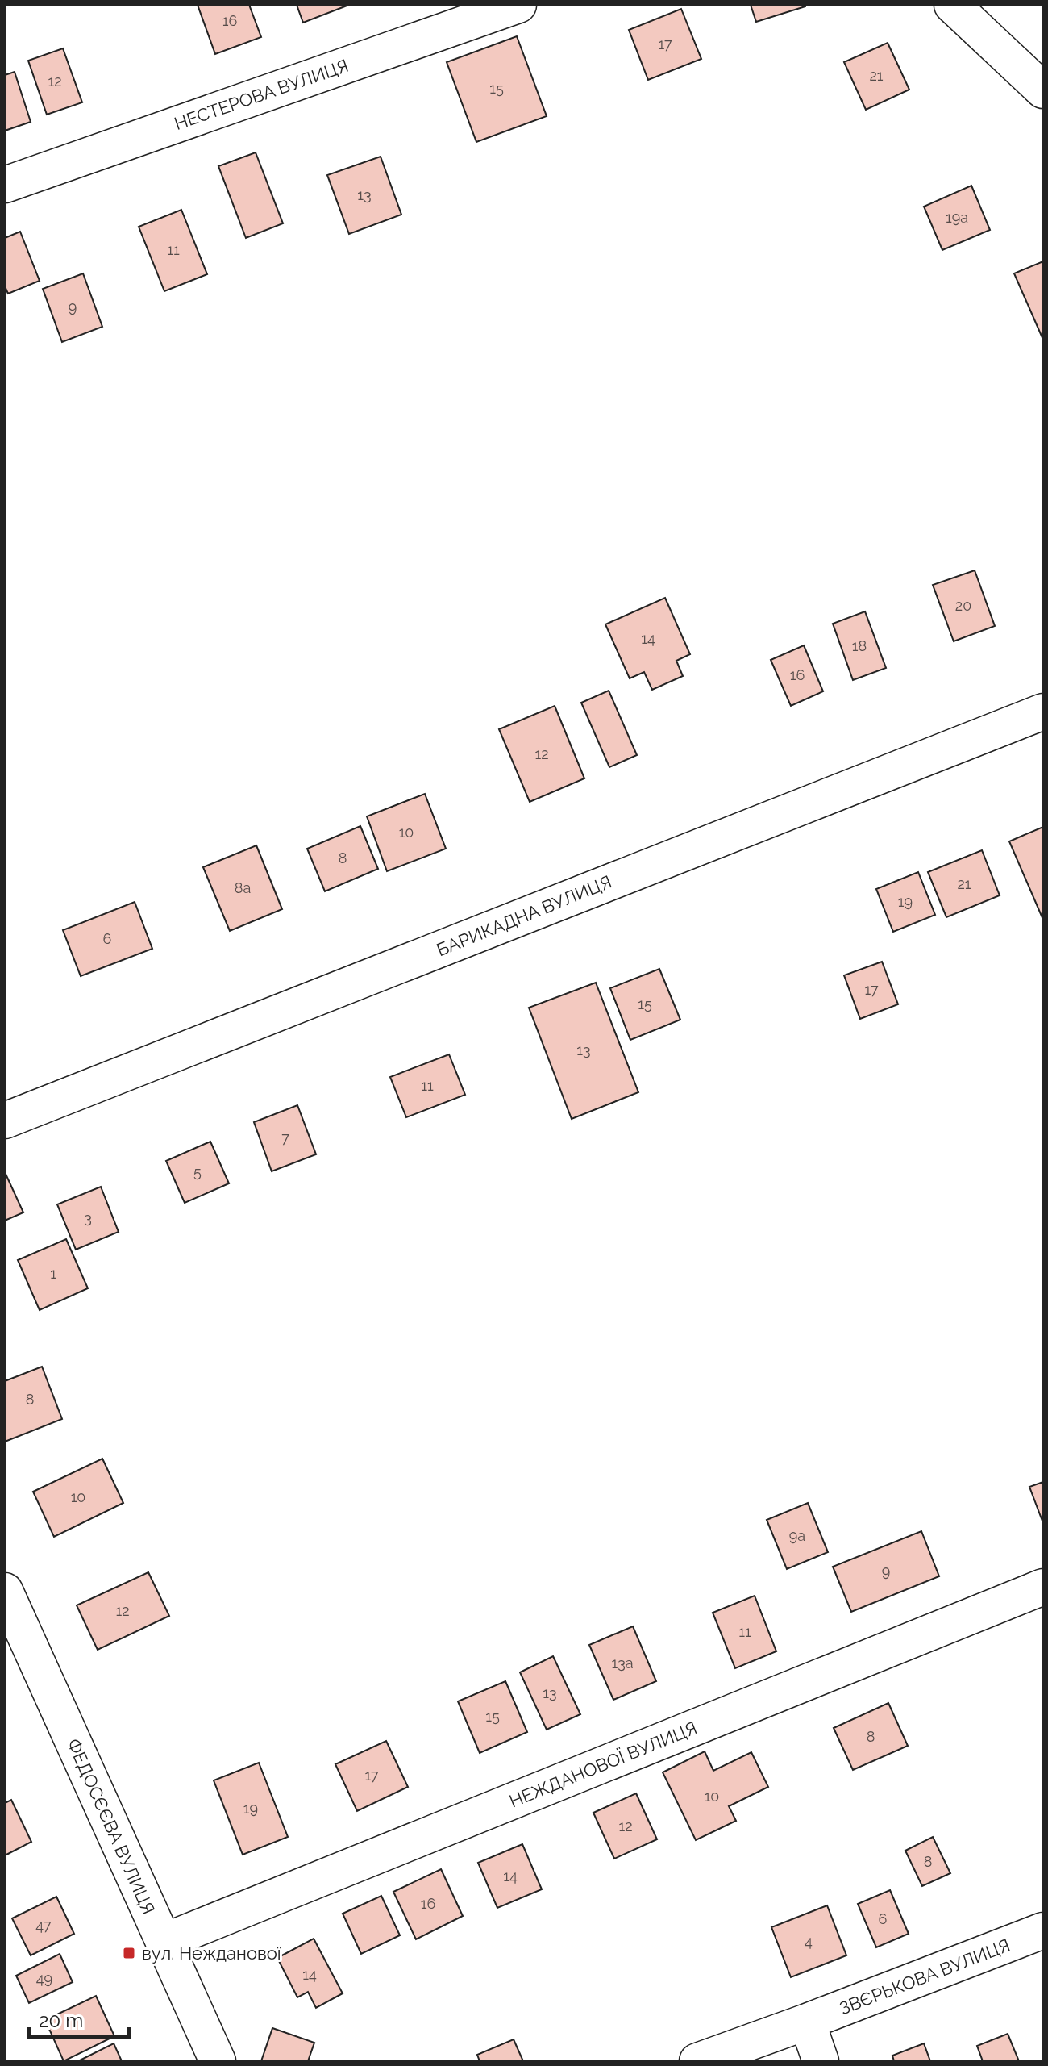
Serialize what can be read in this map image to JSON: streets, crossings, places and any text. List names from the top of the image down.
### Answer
{
  "streets": {
    "street": [
      "НЕСТЕРОВА ВУЛИЦЯ",
      "БАРИКАДНА ВУЛИЦЯ",
      "НЕЖДАНОВОЇ ВУЛИЦЯ",
      "ФЕДОСЄЄВА ВУЛИЦЯ",
      "ЗВЄРЬКОВА ВУЛИЦЯ"
    ]
  },
  "crossings": [
    ["НЕЖДАНОВОЇ ВУЛИЦЯ", "ФЕДОСЄЄВА ВУЛИЦЯ"]
  ],
  "places": {
    "transit": ["вул. Нежданової"]
  },
  "house_numbers": [
    "16",
    "17",
    "21",
    "12",
    "15",
    "13",
    "19а",
    "11",
    "9",
    "20",
    "14",
    "18",
    "16",
    "12",
    "10",
    "8",
    "21",
    "8а",
    "19",
    "6",
    "17",
    "15",
    "13",
    "11",
    "7",
    "5",
    "3",
    "1",
    "8",
    "10",
    "9а",
    "9",
    "12",
    "11",
    "13а",
    "13",
    "15",
    "8",
    "17",
    "10",
    "19",
    "12",
    "8",
    "14",
    "16",
    "6",
    "47",
    "4",
    "14",
    "49"
  ],
  "scale_bar": "20 m"
}
